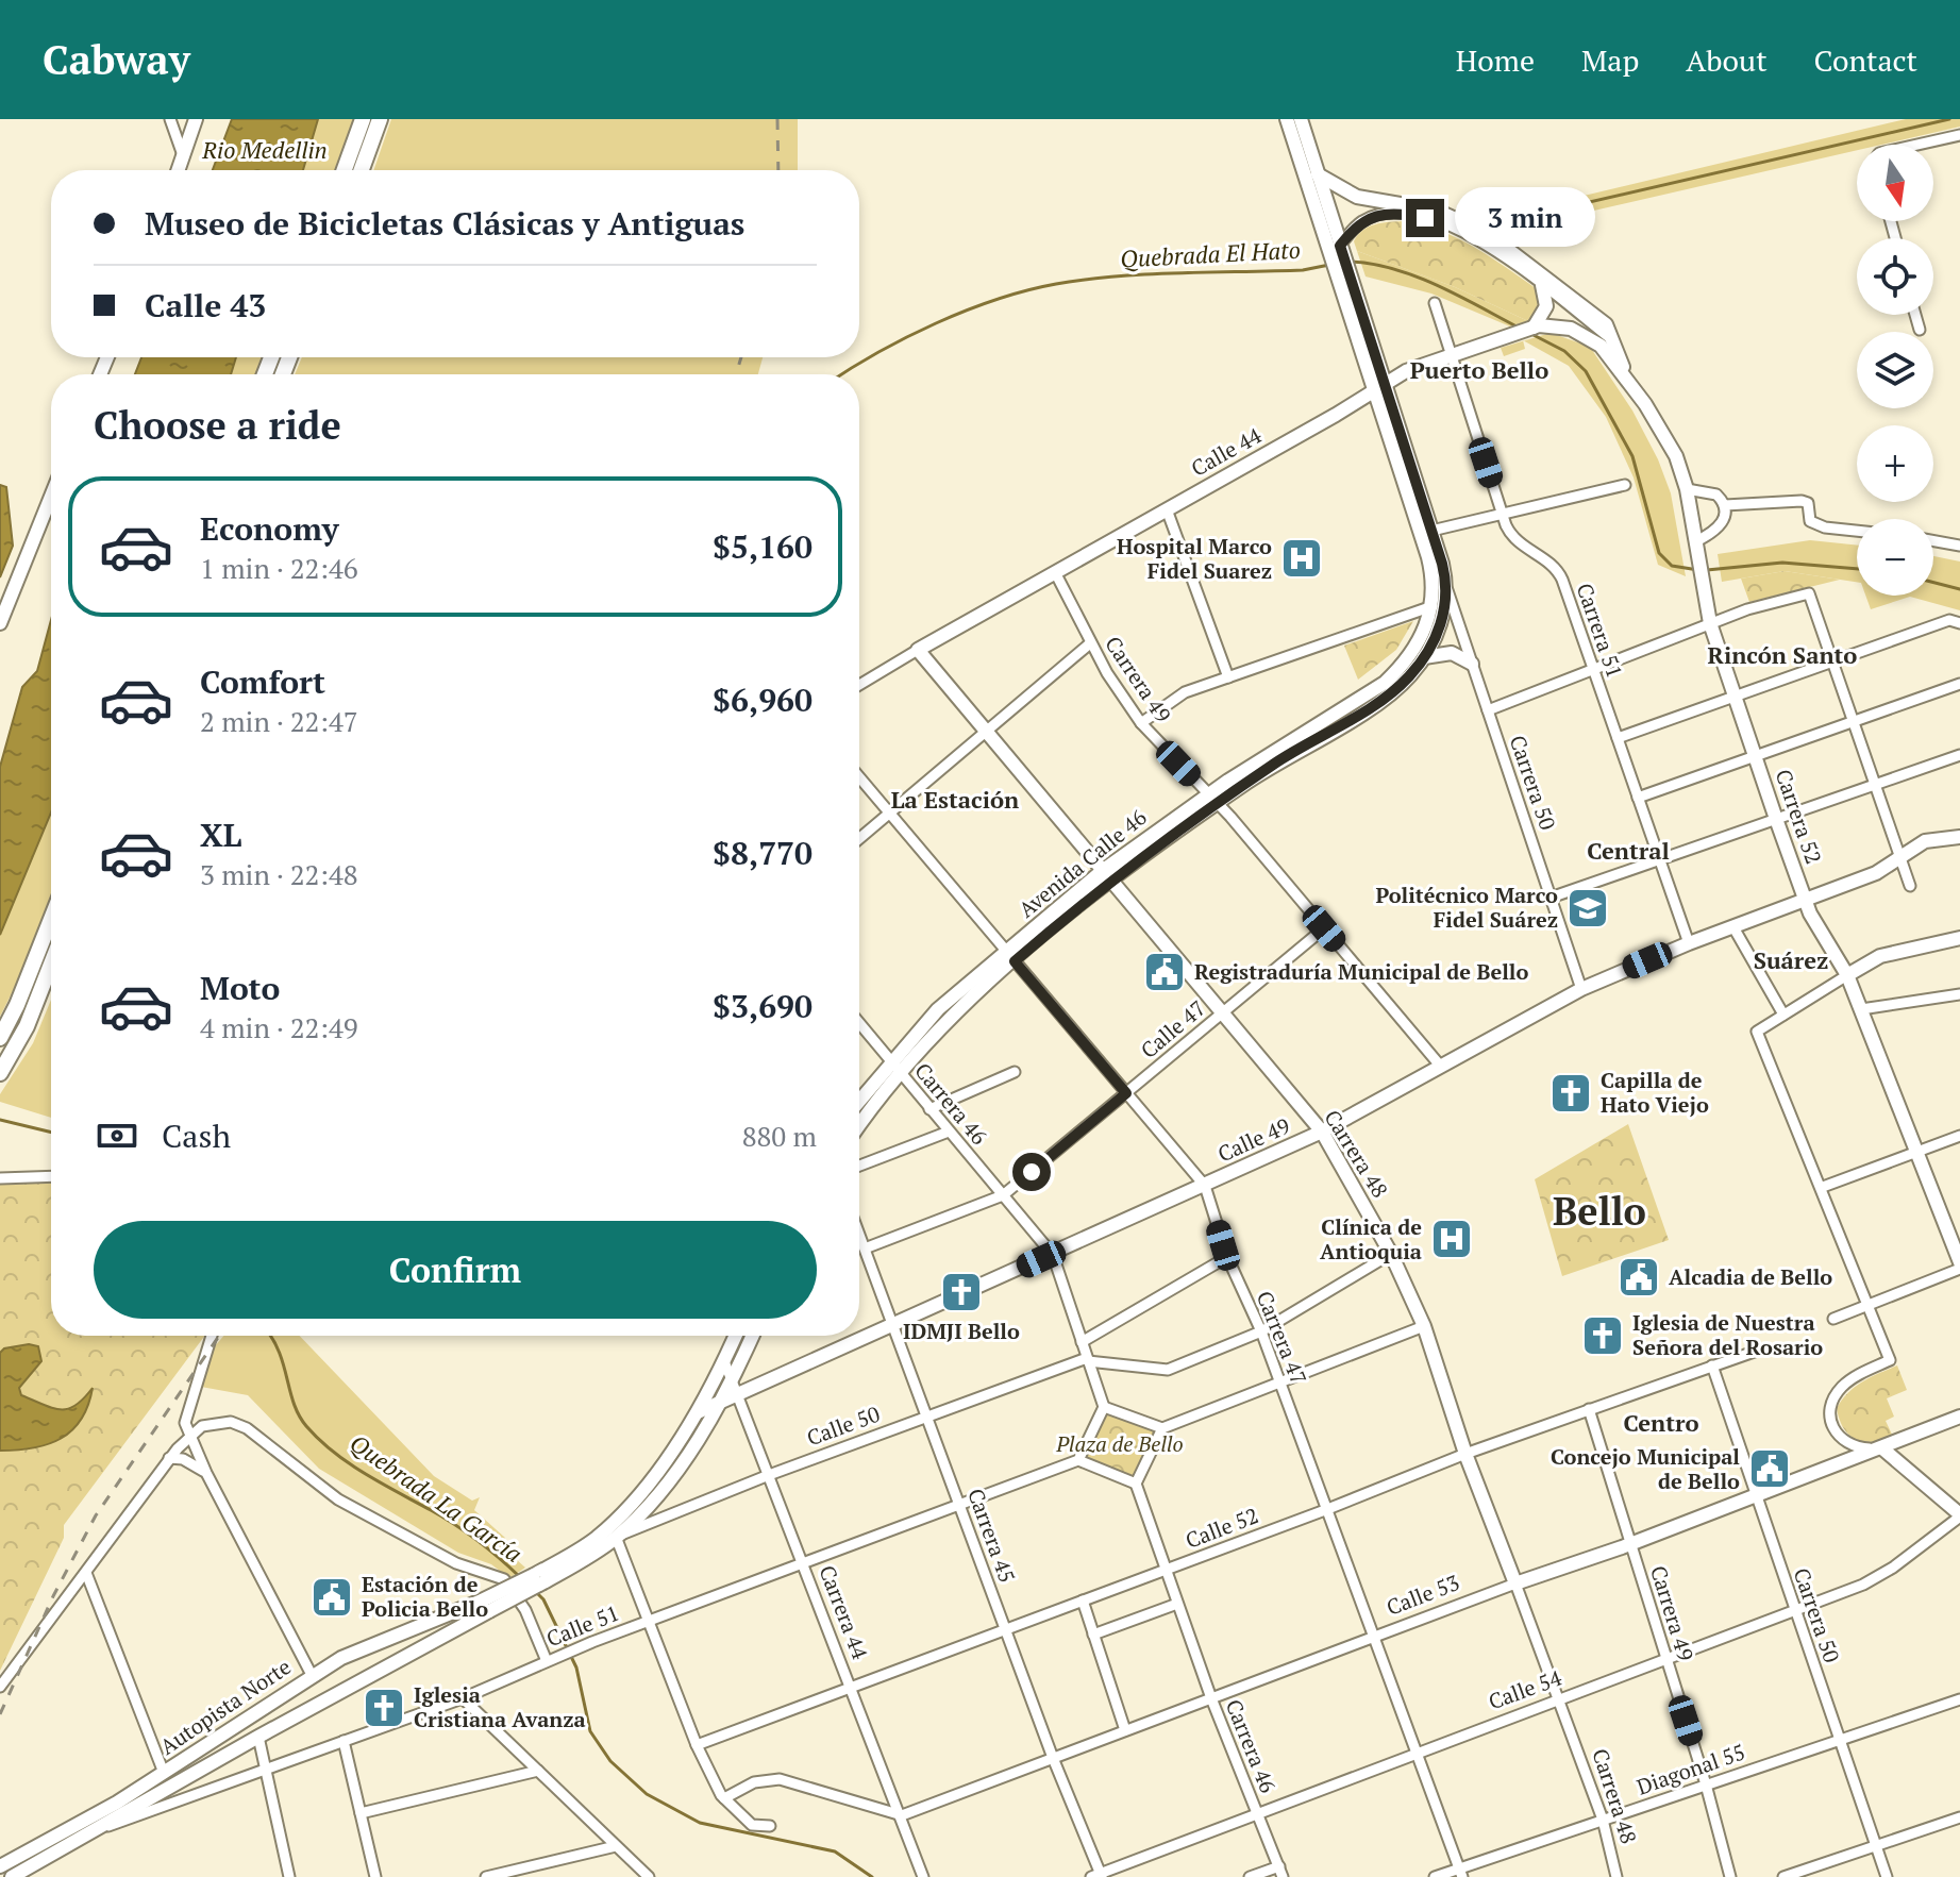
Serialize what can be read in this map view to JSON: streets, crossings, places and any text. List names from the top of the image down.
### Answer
{
  "streets": {
    "main road": [
      "Calle 44",
      "Carrera 52",
      "Avenida Calle 46",
      "Calle 49",
      "Carrera 48",
      "Calle 53",
      "Autopista Norte"
    ],
    "street": [
      "Carrera 51",
      "Carrera 49",
      "Carrera 50",
      "Calle 47",
      "Carrera 46",
      "Carrera 47",
      "Calle 50",
      "Calle 52",
      "Carrera 45",
      "Carrera 44",
      "Calle 51",
      "Calle 54",
      "Diagonal 55"
    ]
  },
  "crossings": [
    ["Calle 44", "Carrera 51"],
    ["Calle 44", "Carrera 49"],
    ["Calle 44", "Carrera 52"],
    ["Calle 44", "Carrera 48"],
    ["Carrera 51", "Calle 49"],
    ["Carrera 49", "Avenida Calle 46"],
    ["Carrera 49", "Calle 47"],
    ["Carrera 49", "Calle 49"],
    ["Carrera 49", "Calle 52"],
    ["Carrera 49", "Calle 53"],
    ["Carrera 49", "Calle 54"],
    ["Carrera 49", "Diagonal 55"],
    ["Carrera 50", "Avenida Calle 46"],
    ["Carrera 50", "Calle 49"],
    ["Carrera 50", "Calle 52"],
    ["Carrera 50", "Calle 53"],
    ["Carrera 50", "Calle 54"],
    ["Carrera 50", "Diagonal 55"],
    ["Carrera 52", "Calle 49"],
    ["Avenida Calle 46", "Carrera 46"],
    ["Avenida Calle 46", "Carrera 48"],
    ["Avenida Calle 46", "Carrera 47"],
    ["Calle 47", "Carrera 46"],
    ["Calle 47", "Carrera 48"],
    ["Calle 47", "Carrera 47"],
    ["Calle 47", "Carrera 45"],
    ["Carrera 46", "Calle 49"],
    ["Carrera 46", "Calle 50"],
    ["Carrera 46", "Calle 52"],
    ["Carrera 46", "Calle 53"],
    ["Carrera 46", "Calle 54"],
    ["Calle 49", "Carrera 48"],
    ["Calle 49", "Carrera 47"],
    ["Calle 49", "Carrera 45"],
    ["Calle 49", "Carrera 44"],
    ["Carrera 48", "Calle 50"],
    ["Carrera 48", "Calle 52"],
    ["Carrera 48", "Calle 53"],
    ["Carrera 48", "Calle 54"],
    ["Carrera 48", "Diagonal 55"],
    ["Carrera 47", "Calle 50"],
    ["Carrera 47", "Calle 52"],
    ["Carrera 47", "Calle 53"],
    ["Carrera 47", "Calle 54"],
    ["Carrera 47", "Diagonal 55"],
    ["Calle 50", "Carrera 45"],
    ["Calle 50", "Carrera 44"],
    ["Calle 52", "Carrera 45"],
    ["Calle 52", "Carrera 44"],
    ["Carrera 45", "Calle 53"],
    ["Carrera 45", "Calle 51"],
    ["Carrera 45", "Calle 54"],
    ["Calle 53", "Carrera 44"],
    ["Carrera 44", "Calle 51"],
    ["Calle 51", "Autopista Norte"]
  ],
  "districts": [
    "Puerto Bello",
    "Rincón Santo",
    "La Estación",
    "Central",
    "Suárez",
    "Bello",
    "Centro"
  ],
  "water": ["Rio Medellin", "Quebrada El Hato", "Quebrada La García"],
  "parks": ["Plaza de Bello"],
  "places": {
    "hospital": ["Hospital Marco Fidel Suarez", "Clínica de Antioquia"],
    "school or university": ["Politécnico Marco Fidel Suárez"],
    "public building": [
      "Registraduría Municipal de Bello",
      "Alcadia de Bello",
      "Concejo Municipal de Bello",
      "Estación de Policia Bello"
    ],
    "church": [
      "Capilla de Hato Viejo",
      "IDMJI Bello",
      "Iglesia de Nuestra Señora del Rosario",
      "Iglesia Cristiana Avanza"
    ]
  },
  "north": "bottom",
  "page": {
    "header": "Cabway",
    "nav": [
      "Home",
      "Map",
      "About",
      "Contact"
    ],
    "map_buttons": ["+", "−"],
    "banner": ["Museo de Bicicletas Clásicas y Antiguas", "Calle 43"],
    "bubble": "3 min",
    "heading": "Choose a ride",
    "list": [
      {
        "name": "Economy",
        "note": "1 min · 22:46",
        "value": "$5,160"
      },
      {
        "name": "Comfort",
        "note": "2 min · 22:47",
        "value": "$6,960"
      },
      {
        "name": "XL",
        "note": "3 min · 22:48",
        "value": "$8,770"
      },
      {
        "name": "Moto",
        "note": "4 min · 22:49",
        "value": "$3,690"
      }
    ],
    "pay": ["Cash", "880 m"],
    "buttons": "Confirm"
  }
}
